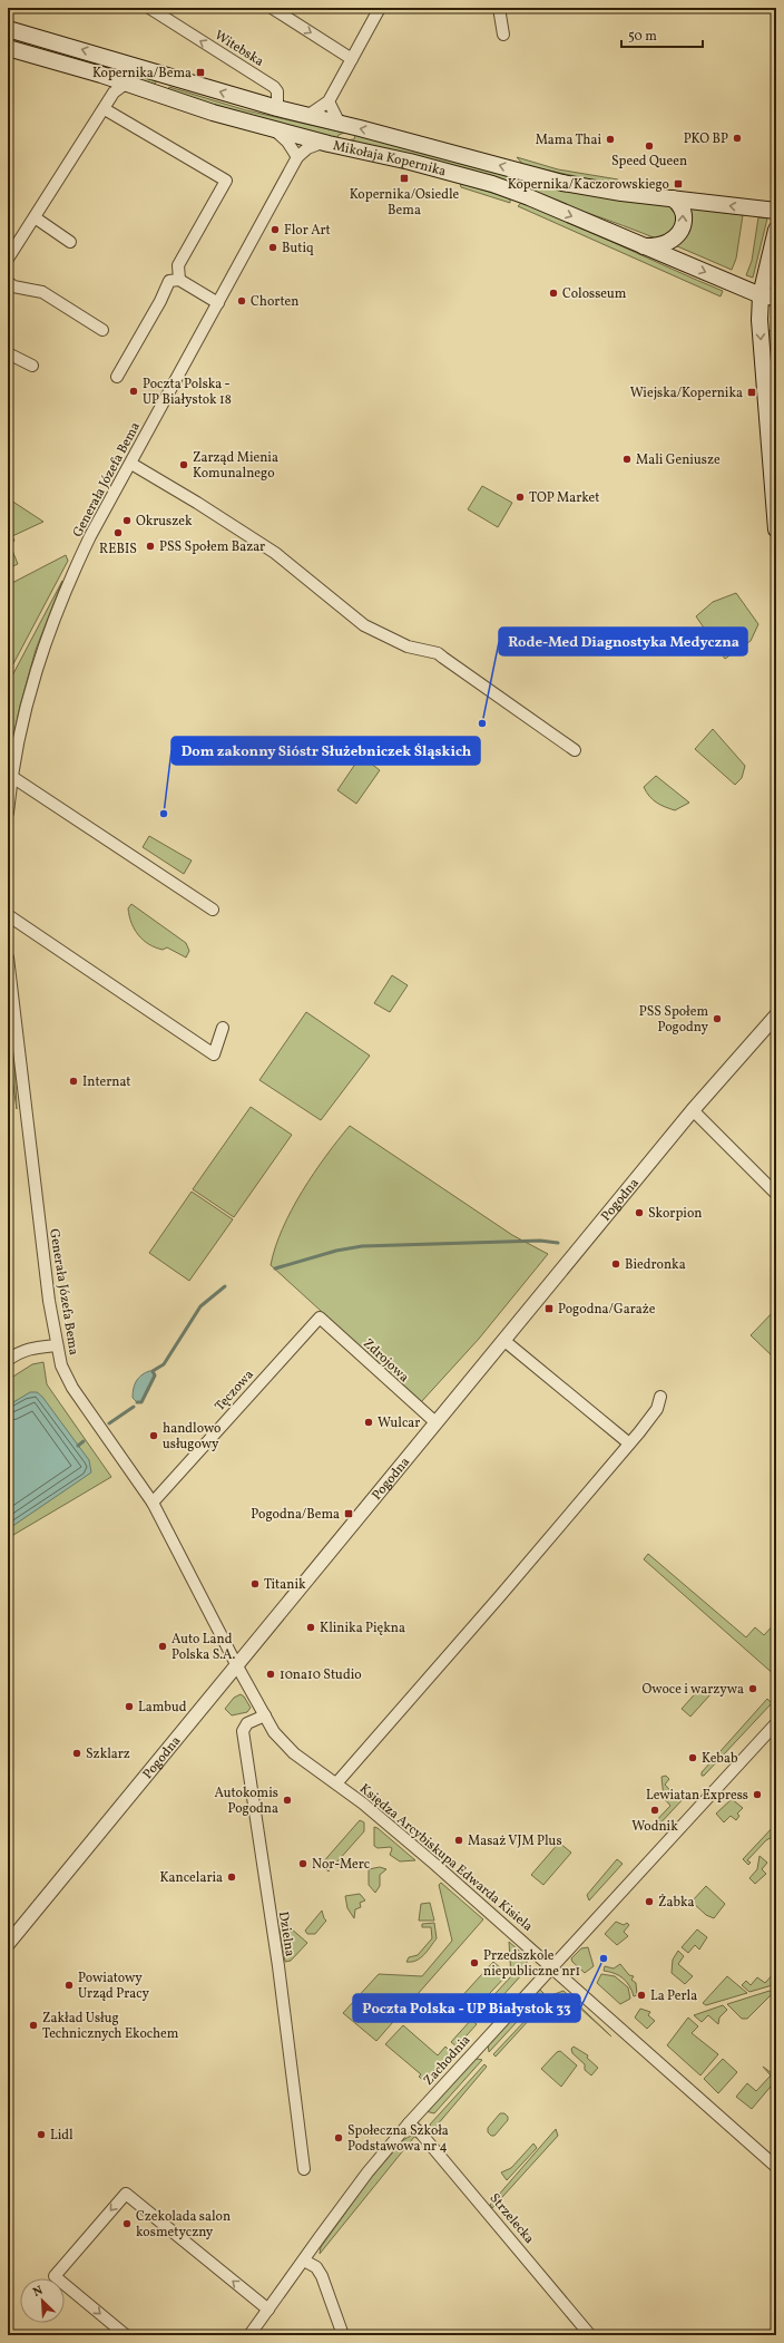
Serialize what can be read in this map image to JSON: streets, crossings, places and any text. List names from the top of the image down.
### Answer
{
  "streets": {
    "main road": ["Mikołaja Kopernika"],
    "street": [
      "Witebska",
      "Generała Józefa Bema",
      "Pogodna",
      "Zdrojowa",
      "Tęczowa",
      "Księdza Arcybiskupa Edwarda Kisiela",
      "Dzielna",
      "Zachodnia",
      "Strzelecka"
    ]
  },
  "crossings": [
    ["Witebska", "Mikołaja Kopernika"],
    ["Mikołaja Kopernika", "Generała Józefa Bema"],
    ["Generała Józefa Bema", "Pogodna"],
    ["Generała Józefa Bema", "Tęczowa"],
    ["Generała Józefa Bema", "Księdza Arcybiskupa Edwarda Kisiela"],
    ["Pogodna", "Zdrojowa"],
    ["Pogodna", "Księdza Arcybiskupa Edwarda Kisiela"],
    ["Zdrojowa", "Tęczowa"],
    ["Księdza Arcybiskupa Edwarda Kisiela", "Dzielna"],
    ["Księdza Arcybiskupa Edwarda Kisiela", "Zachodnia"],
    ["Zachodnia", "Strzelecka"]
  ],
  "places": {
    "transit": [
      "Kopernika/Bema",
      "Kopernika/Osiedle Bema",
      "Kopernika/Kaczorowskiego",
      "Wiejska/Kopernika",
      "Pogodna/Garaże",
      "Pogodna/Bema"
    ],
    "other": [
      "PKO BP",
      "Mama Thai",
      "Speed Queen",
      "Flor Art",
      "Butiq",
      "Colosseum",
      "Chorten",
      "Poczta Polska - UP Białystok 18",
      "Mali Geniusze",
      "Zarząd Mienia Komunalnego",
      "TOP Market",
      "Okruszek",
      "REBIS",
      "PSS Społem Bazar",
      "Rode-Med Diagnostyka Medyczna",
      "Dom zakonny Sióstr Służebniczek Śląskich",
      "PSS Społem Pogodny",
      "Internat",
      "Skorpion",
      "Biedronka",
      "Wulcar",
      "handlowo usługowy",
      "Titanik",
      "Klinika Piękna",
      "Auto Land Polska S.A.",
      "10na10 Studio",
      "Owoce i warzywa",
      "Lambud",
      "Szklarz",
      "Kebab",
      "Lewiatan Express",
      "Autokomis Pogodna",
      "Wodnik",
      "Masaż VJM Plus",
      "Nor-Merc",
      "Kancelaria",
      "Żabka",
      "Poczta Polska - UP Białystok 33",
      "Przedszkole niepubliczne nr1",
      "Powiatowy Urząd Pracy",
      "La Perla",
      "Zakład Usług Technicznych Ekochem",
      "Lidl",
      "Społeczna Szkoła Podstawowa nr 4",
      "Czekolada salon kosmetyczny"
    ]
  },
  "scale_bar": "50 m",
  "north": "top left"
}
